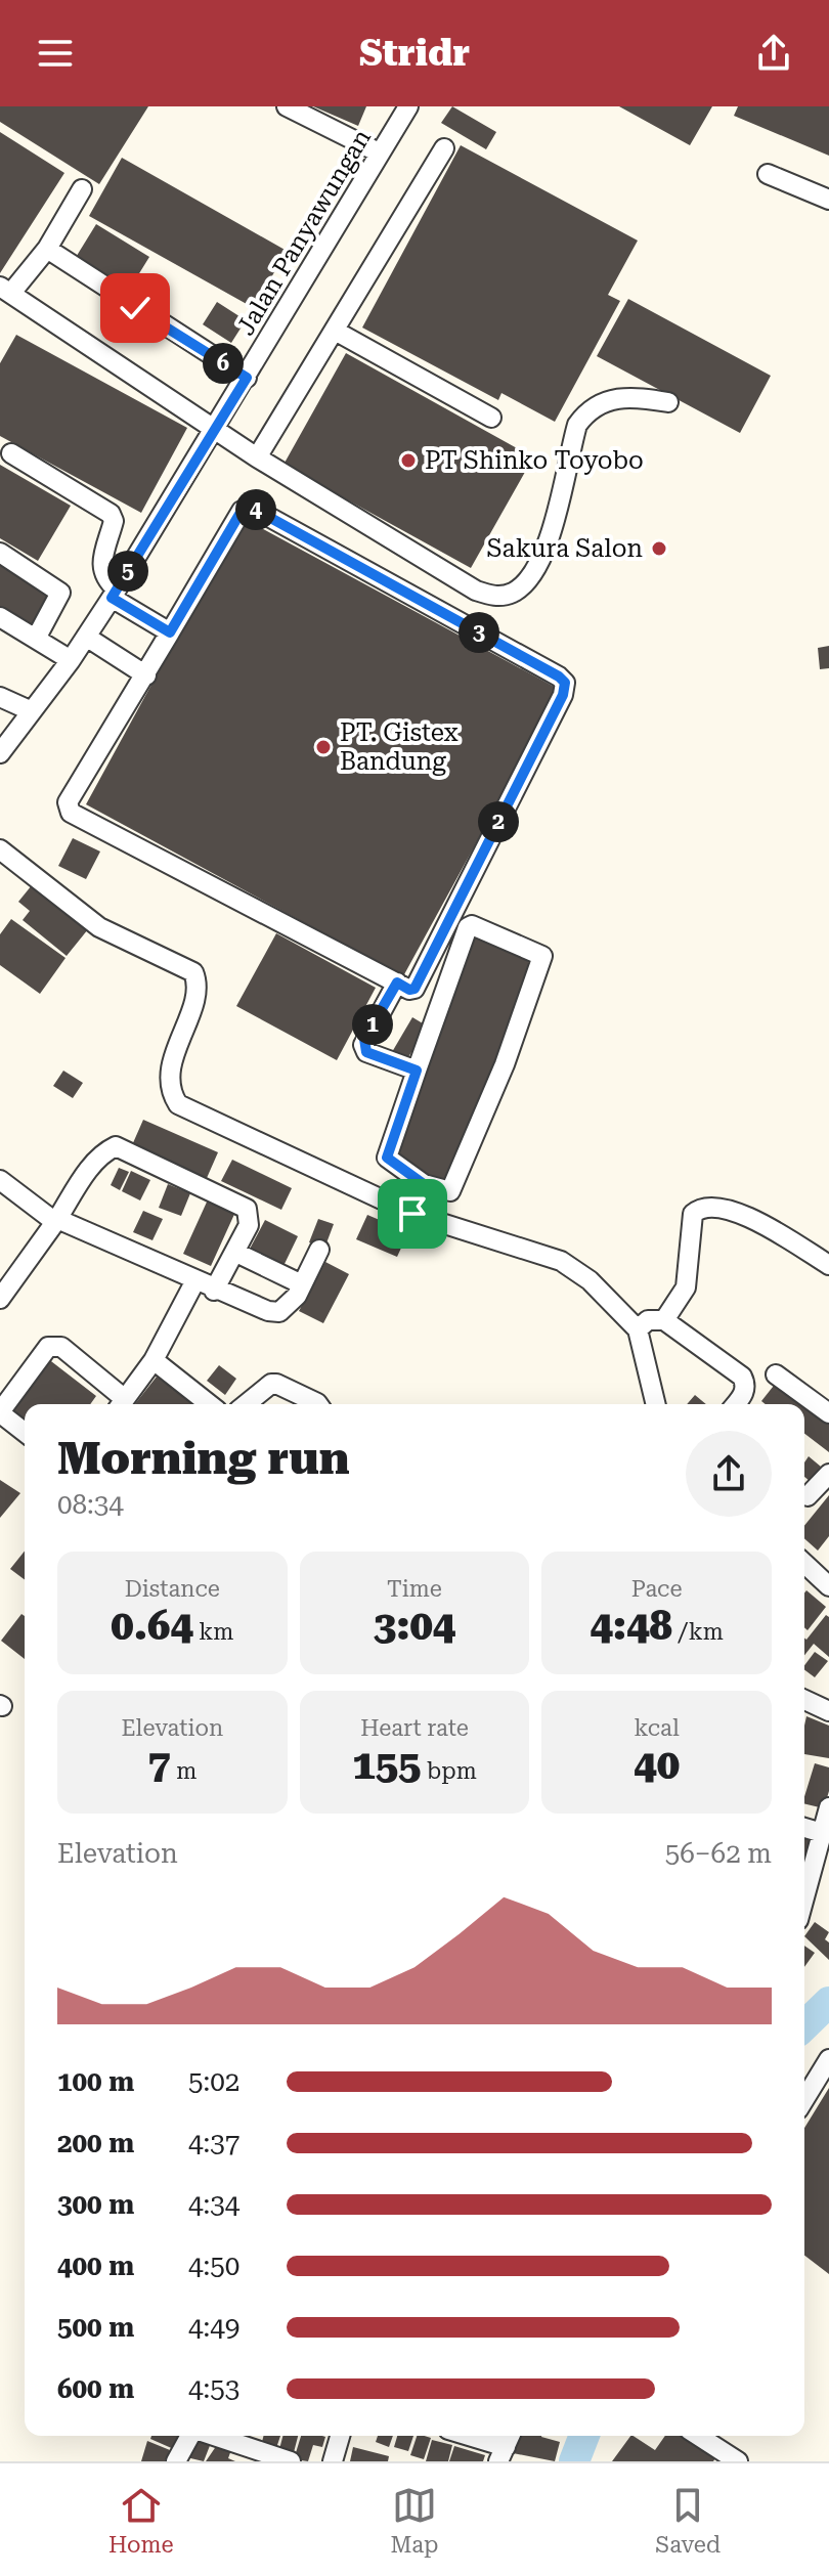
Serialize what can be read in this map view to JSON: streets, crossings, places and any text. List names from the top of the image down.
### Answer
{
  "streets": {
    "street": ["Jalan Panyawungan"]
  },
  "places": ["PT Shinko Toyobo", "Sakura Salon", "PT. Gistex Bandung"],
  "page": {
    "header": "Stridr",
    "pins": [
      "6",
      "4",
      "5",
      "3",
      "2",
      "1"
    ],
    "heading": ["Morning run", "08:34"],
    "stats": [
      ["Distance", "0.64 km"],
      ["Time", "3:04"],
      ["Pace", "4:48 /km"],
      ["Elevation", "7 m"],
      ["Heart rate", "155 bpm"],
      ["kcal", "40"]
    ],
    "chart": ["Elevation", "56–62 m"],
    "list": [
      {
        "name": "100 m",
        "note": "5:02"
      },
      {
        "name": "200 m",
        "note": "4:37"
      },
      {
        "name": "300 m",
        "note": "4:34"
      },
      {
        "name": "400 m",
        "note": "4:50"
      },
      {
        "name": "500 m",
        "note": "4:49"
      },
      {
        "name": "600 m",
        "note": "4:53"
      }
    ],
    "tabs": ["Home", "Map", "Saved"]
  }
}
